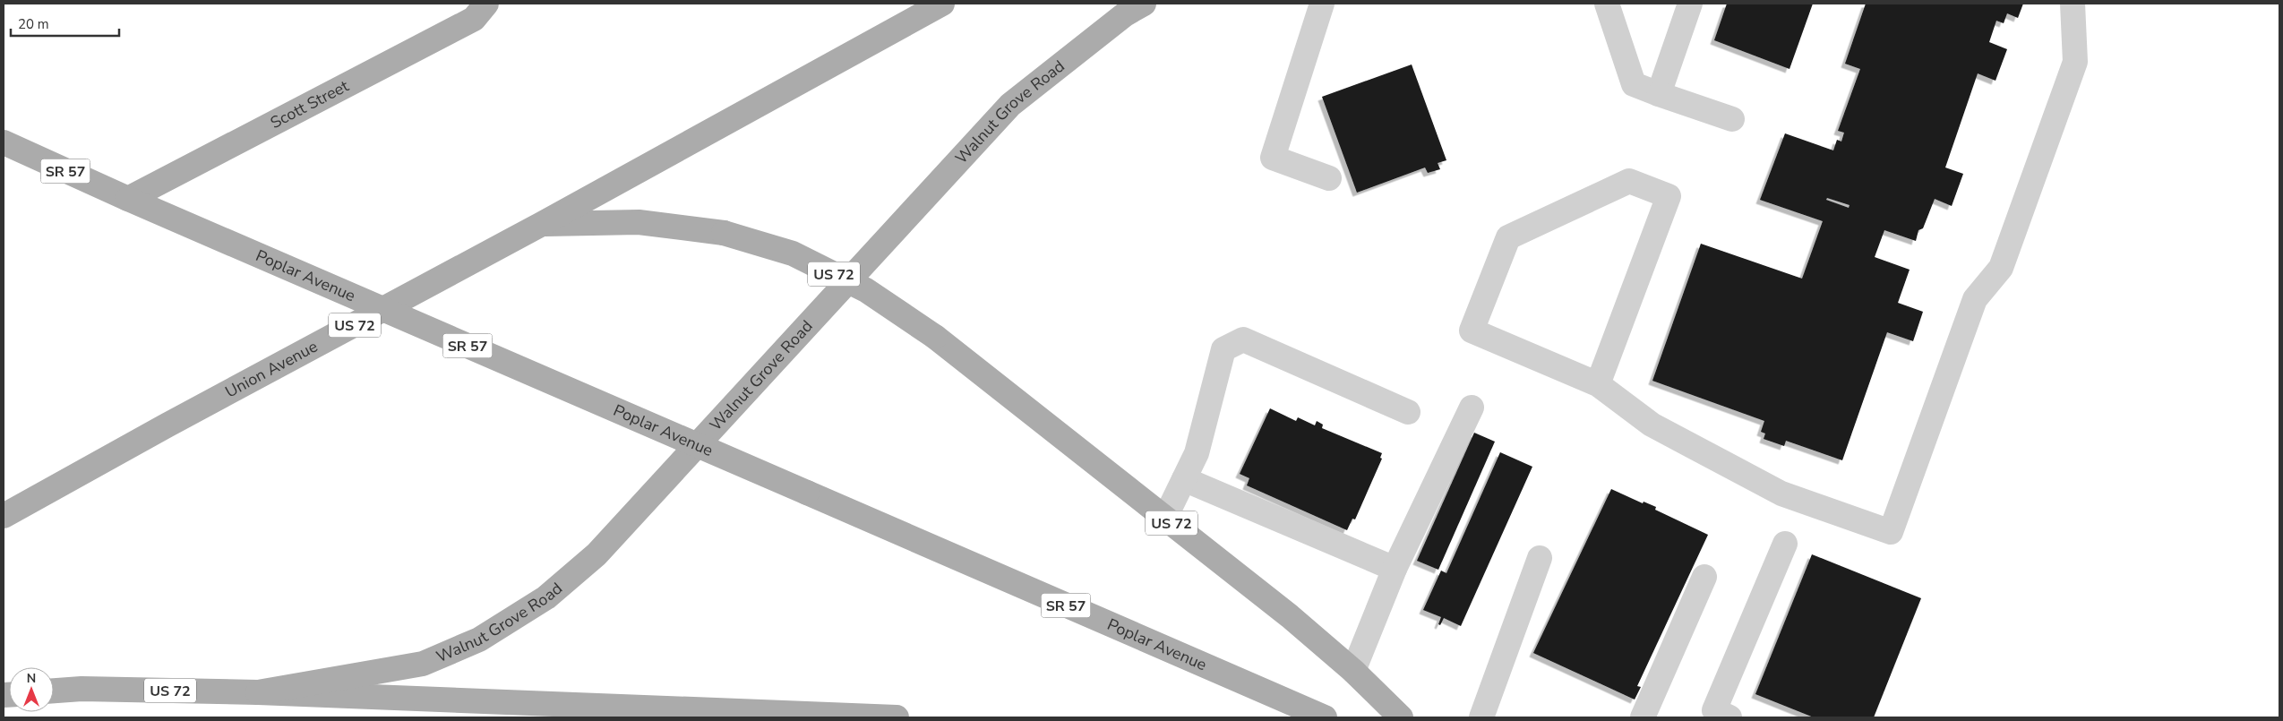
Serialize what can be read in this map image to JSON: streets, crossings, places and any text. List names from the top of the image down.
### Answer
{
  "streets": {
    "main road": [
      "Scott Street",
      "Walnut Grove Road",
      "SR 57",
      "US 72",
      "Poplar Avenue",
      "Union Avenue"
    ]
  },
  "crossings": [
    ["Scott Street", "Poplar Avenue"],
    ["Walnut Grove Road", "US 72"],
    ["US 72", "Union Avenue"]
  ],
  "scale_bar": "20 m",
  "north": "top"
}
